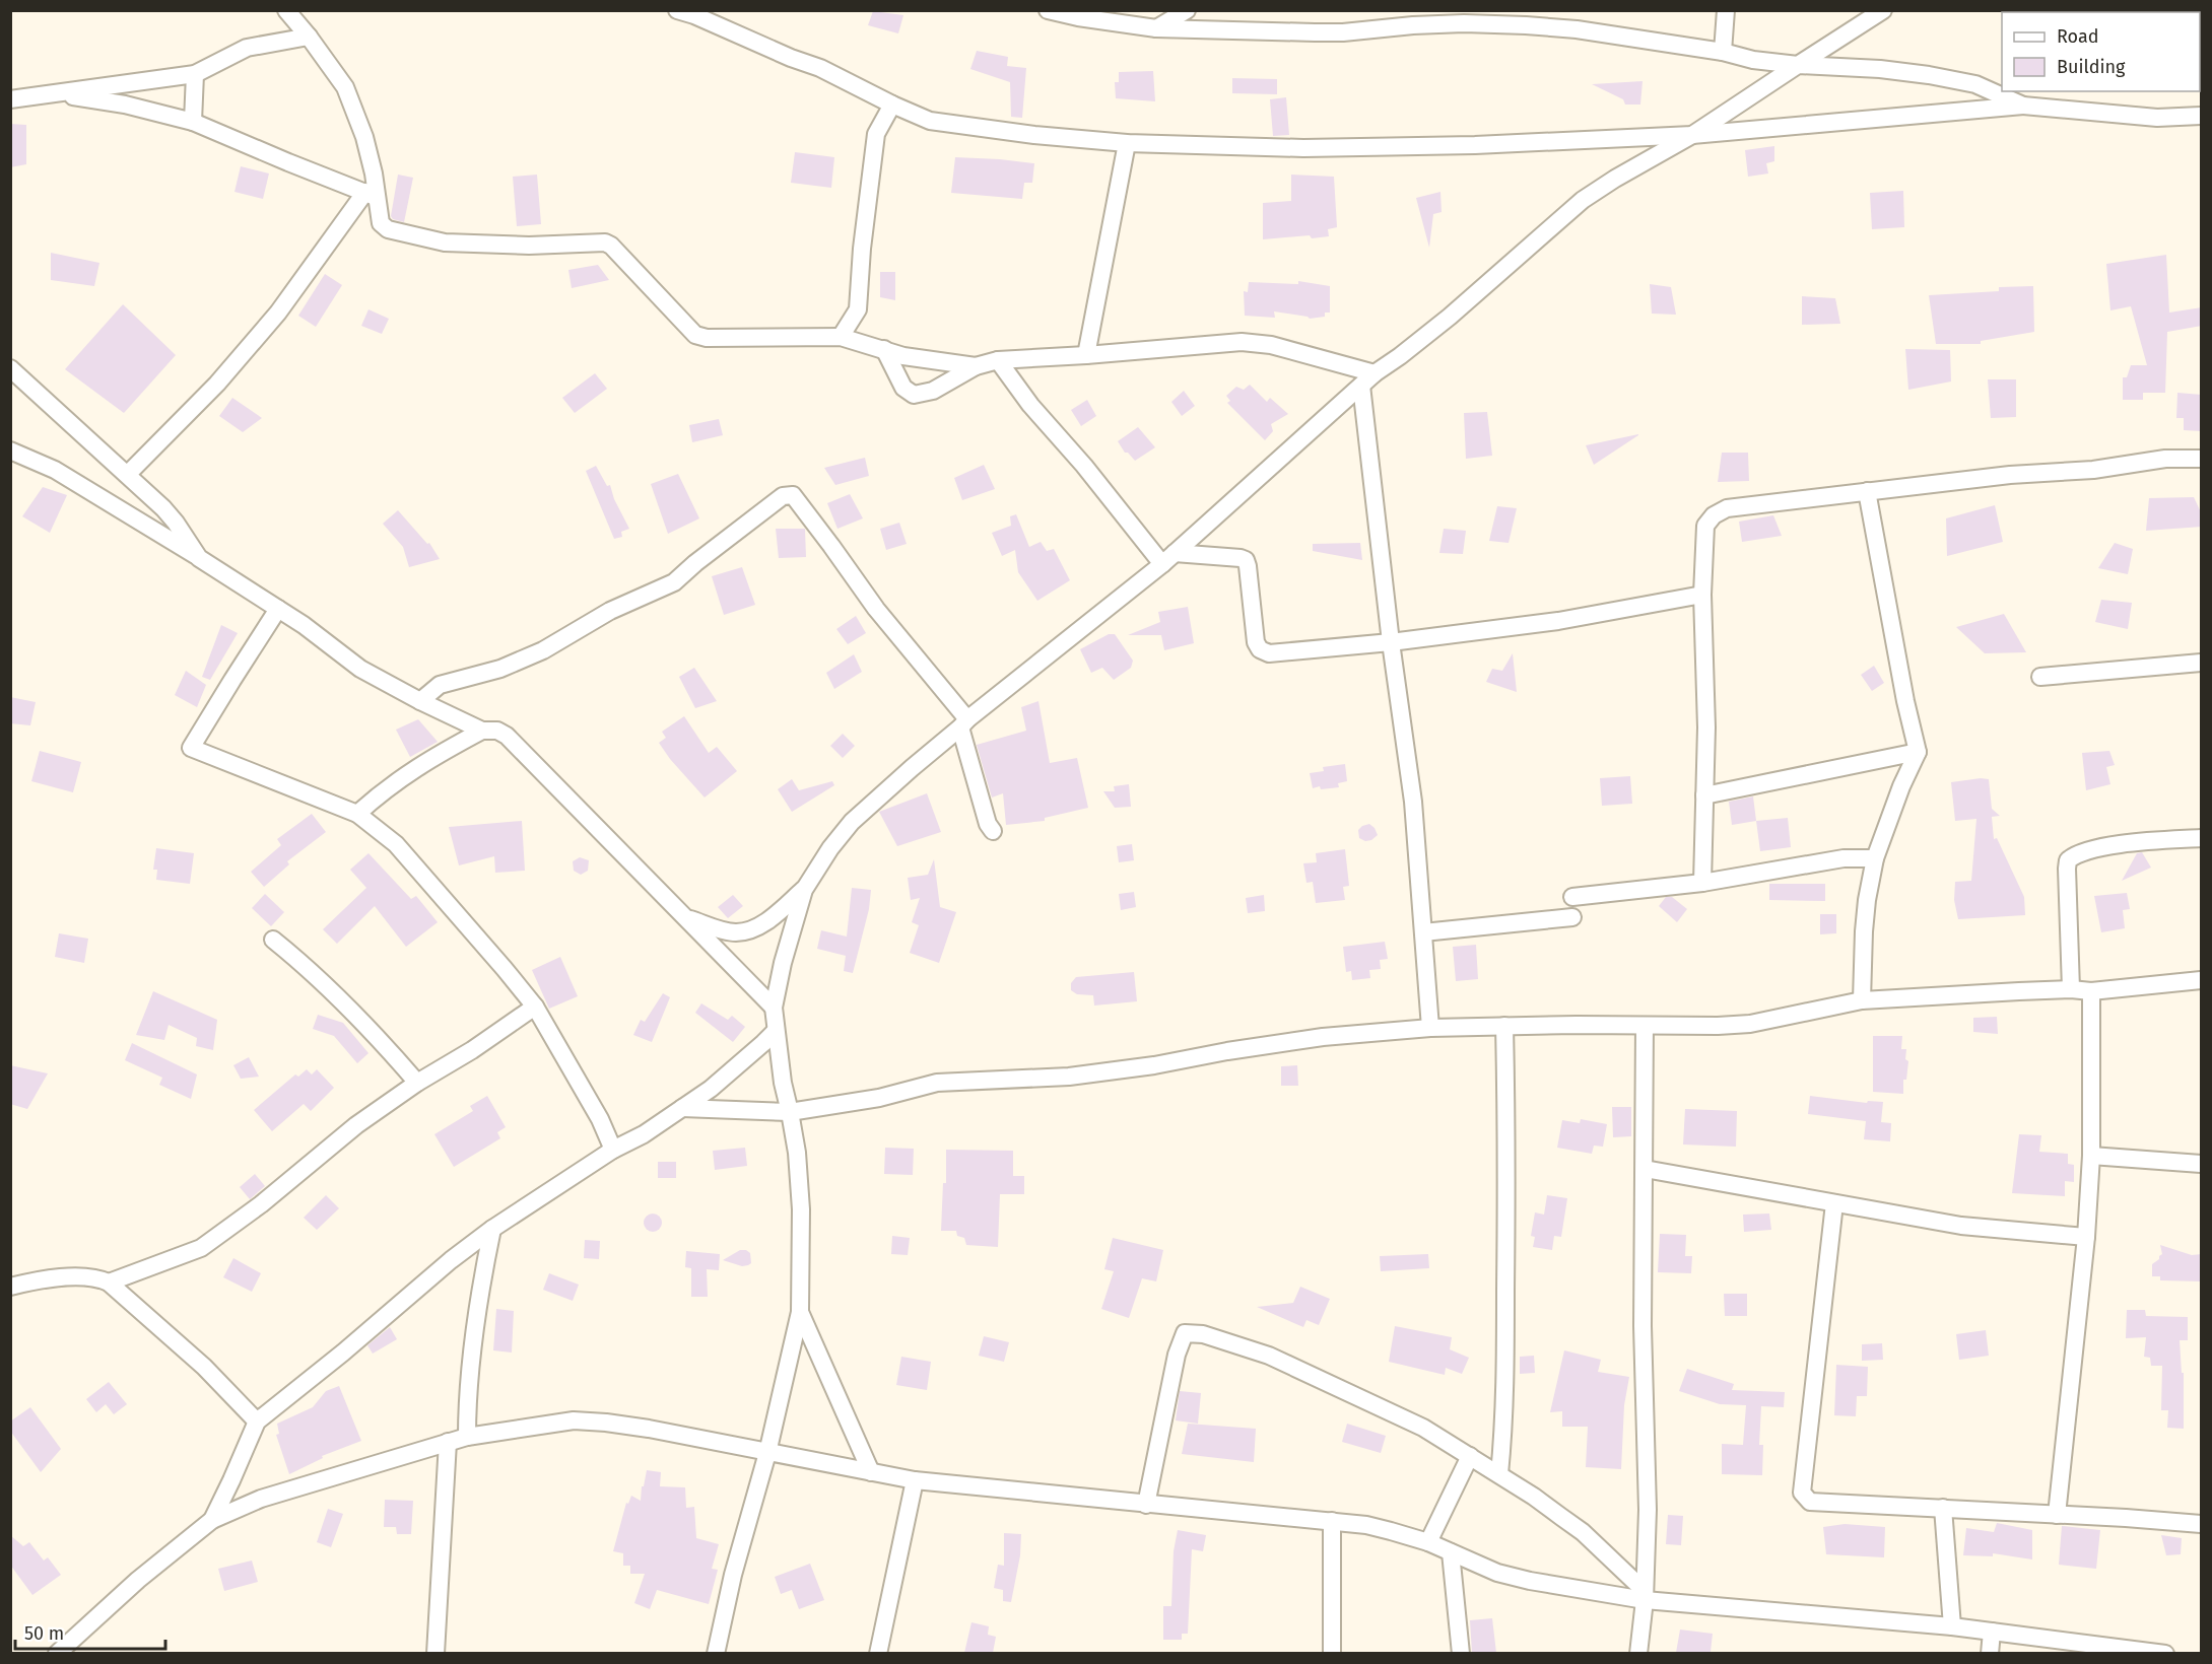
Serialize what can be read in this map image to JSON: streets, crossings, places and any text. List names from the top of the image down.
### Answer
{
  "legend": ["Road", "Building"],
  "scale_bar": "50 m"
}
